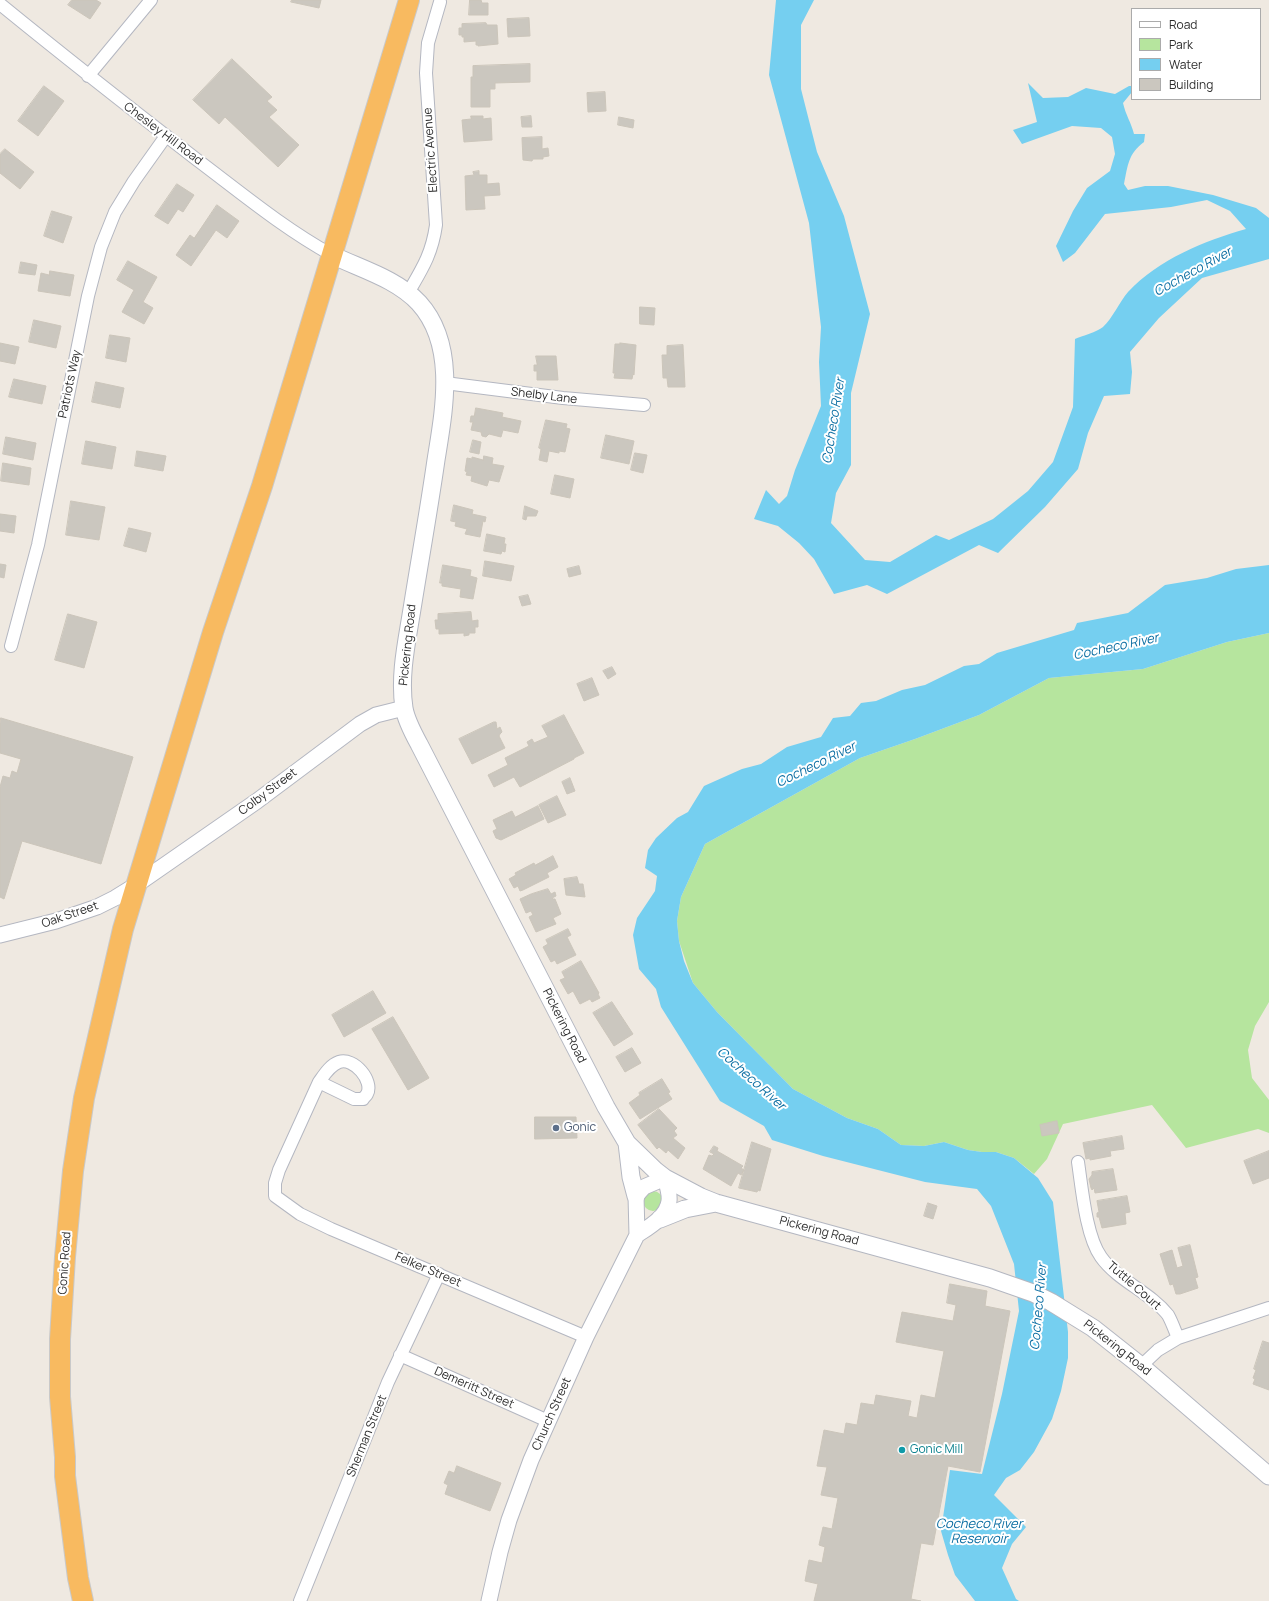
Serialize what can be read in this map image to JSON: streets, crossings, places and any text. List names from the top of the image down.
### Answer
{
  "streets": {
    "highway": ["Gonic Road"],
    "main road": ["Pickering Road"],
    "street": [
      "Chesley Hill Road",
      "Electric Avenue",
      "Patriots Way",
      "Shelby Lane",
      "Colby Street",
      "Oak Street",
      "Felker Street",
      "Tuttle Court",
      "Demeritt Street",
      "Church Street",
      "Sherman Street"
    ]
  },
  "crossings": [
    ["Chesley Hill Road", "Patriots Way"],
    ["Chesley Hill Road", "Pickering Road"],
    ["Chesley Hill Road", "Gonic Road"],
    ["Electric Avenue", "Pickering Road"],
    ["Shelby Lane", "Pickering Road"],
    ["Pickering Road", "Colby Street"],
    ["Pickering Road", "Gonic Road"],
    ["Pickering Road", "Church Street"],
    ["Colby Street", "Oak Street"],
    ["Colby Street", "Gonic Road"],
    ["Oak Street", "Gonic Road"],
    ["Felker Street", "Church Street"],
    ["Felker Street", "Sherman Street"],
    ["Demeritt Street", "Church Street"],
    ["Demeritt Street", "Sherman Street"]
  ],
  "water": ["Cocheco River", "Cocheco River Reservoir"],
  "places": ["Gonic", "Gonic Mill"],
  "legend": [
    "Road",
    "Park",
    "Water",
    "Building"
  ]
}
